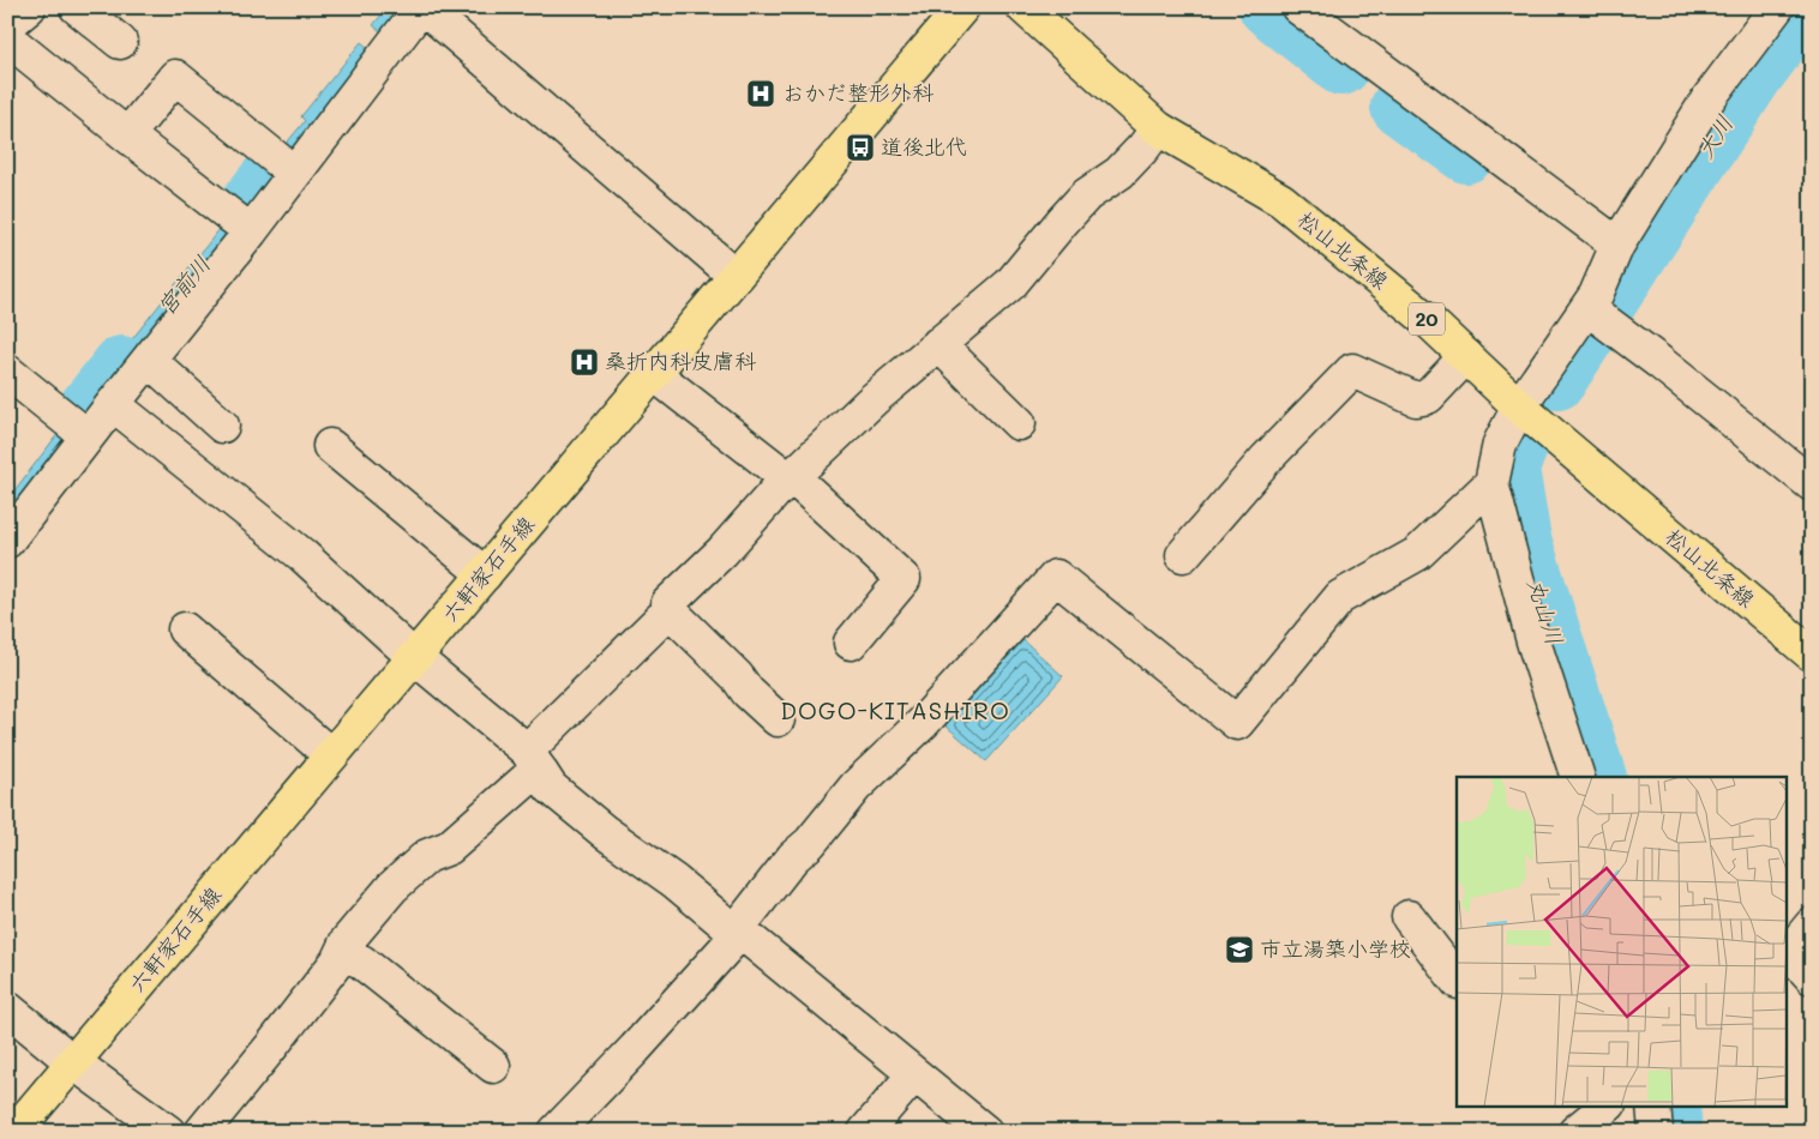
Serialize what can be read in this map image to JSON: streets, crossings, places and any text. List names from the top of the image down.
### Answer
{
  "streets": {
    "main road": ["松山北条線", "20", "六軒家石手線"]
  },
  "districts": ["DOGO-KITASHIRO"],
  "water": ["大川", "宮前川", "丸山川"],
  "places": {
    "hospital": ["おかだ整形外科", "桑折内科皮膚科"],
    "bus stop": ["道後北代"],
    "school or university": ["市立湯築小学校"]
  }
}
